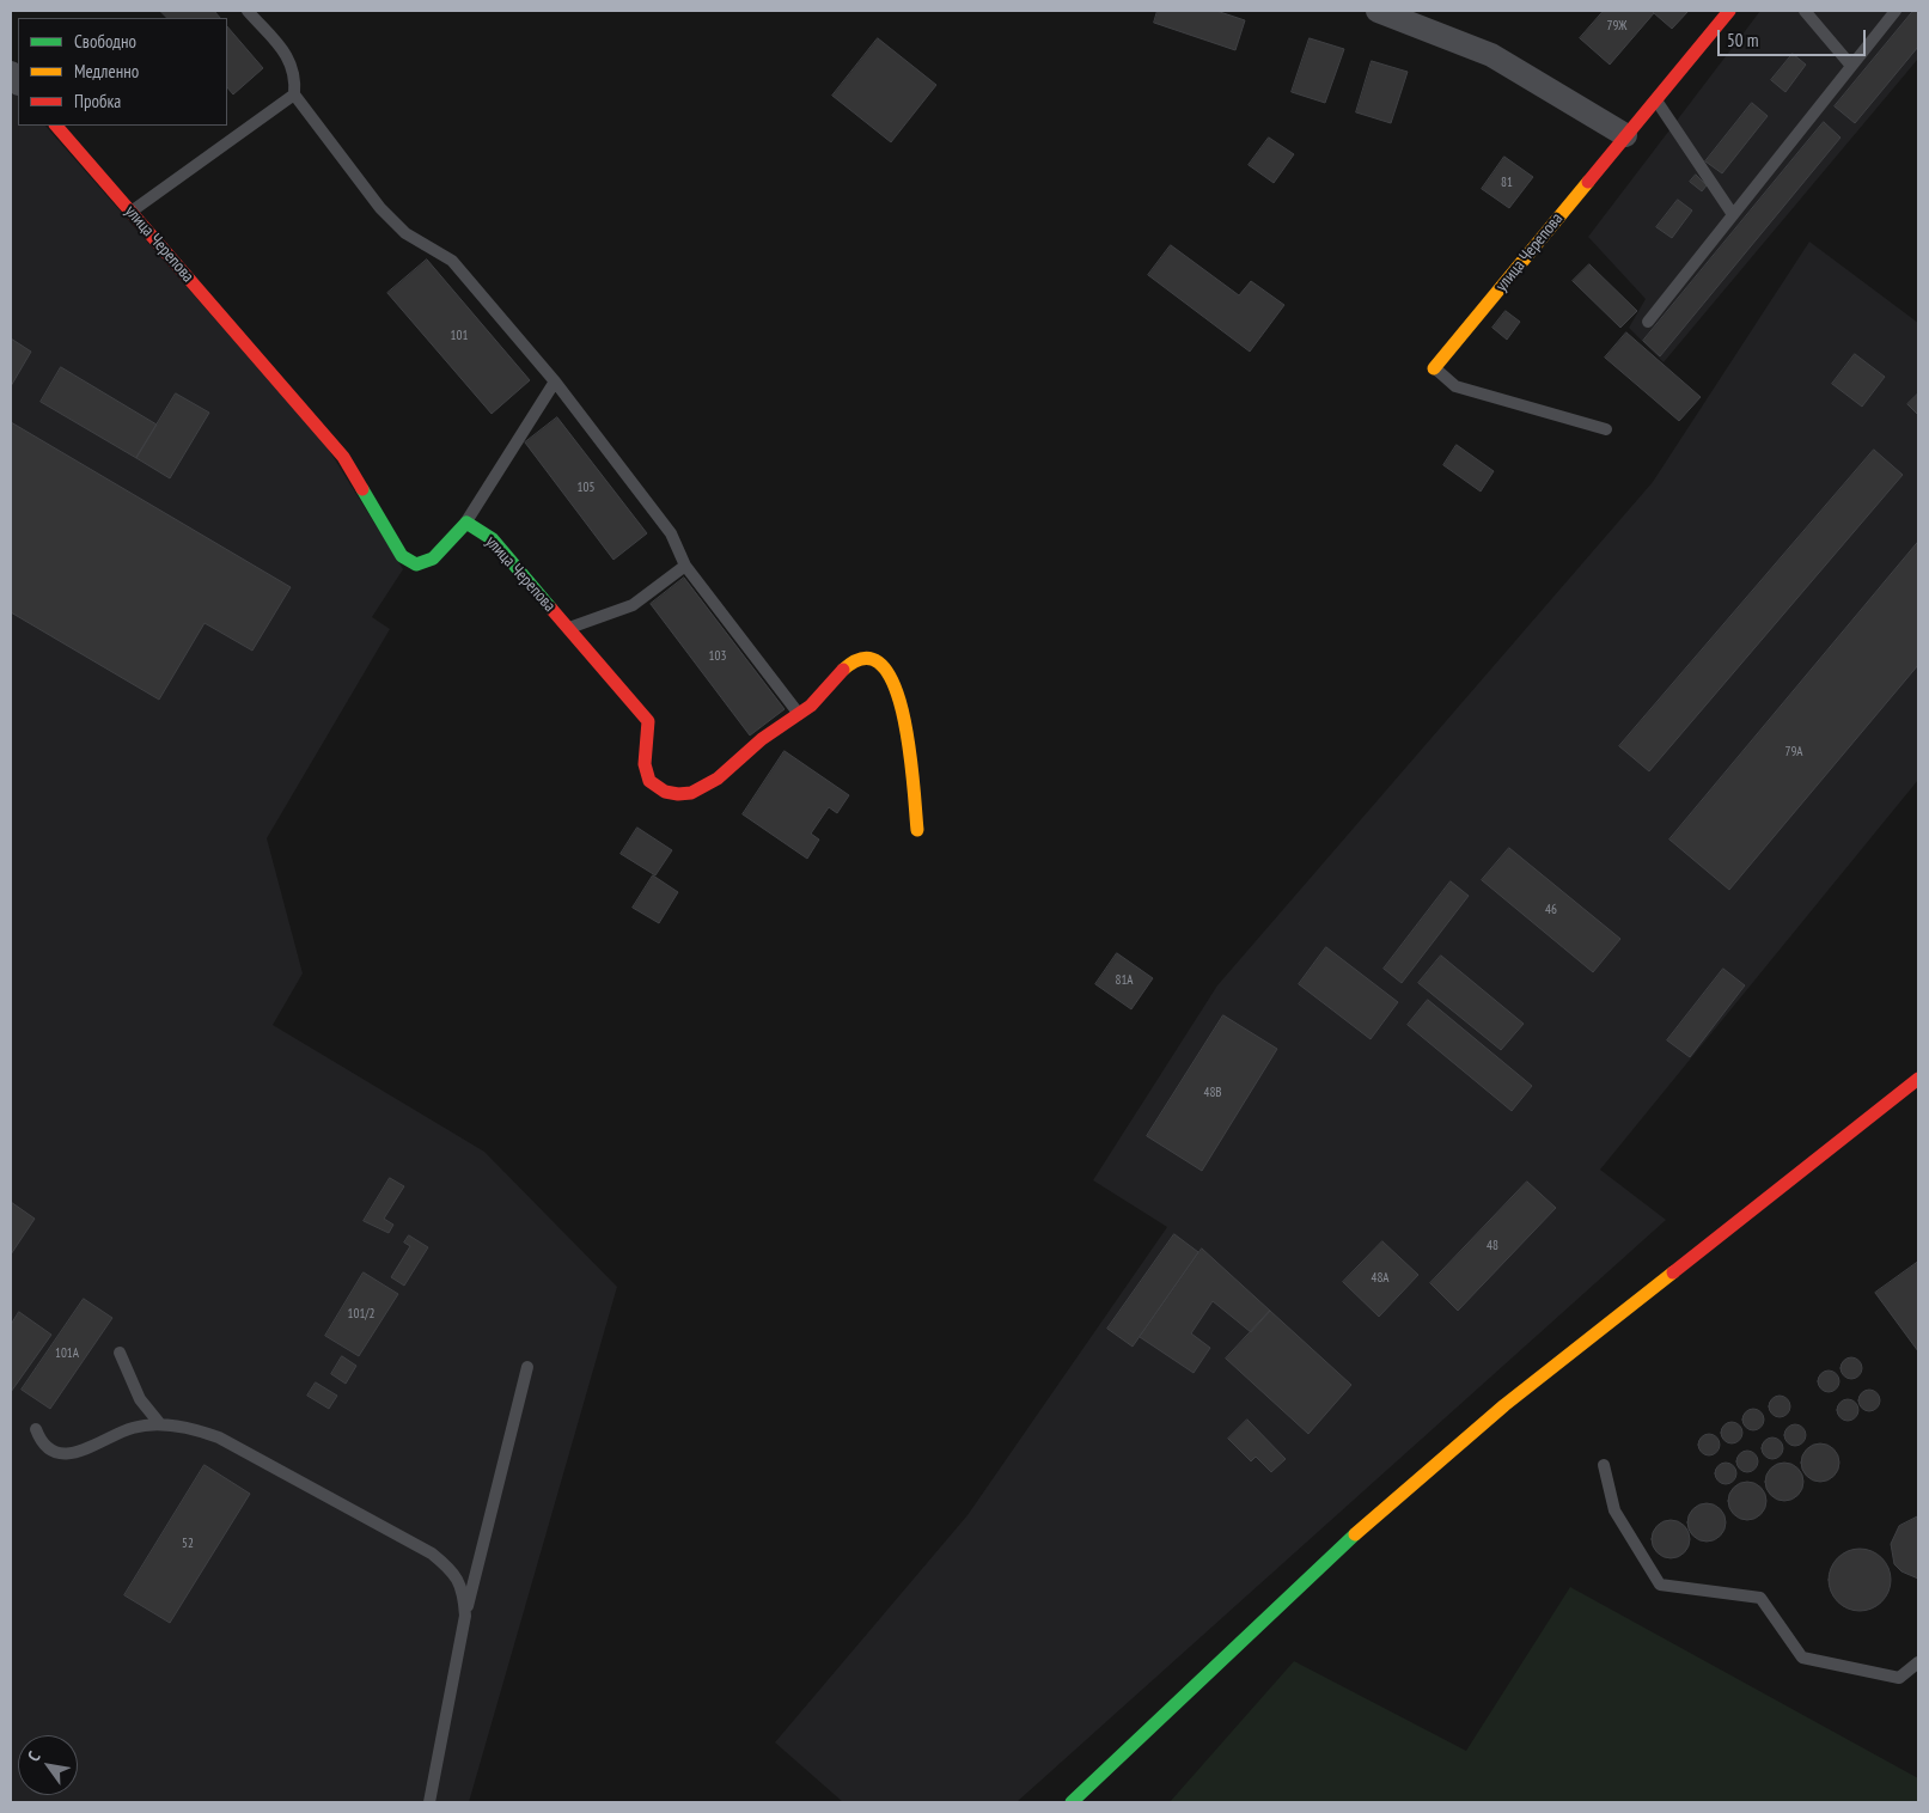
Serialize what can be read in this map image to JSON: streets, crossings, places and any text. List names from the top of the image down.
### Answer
{
  "streets": {
    "street": ["улица Черепова"]
  },
  "house_numbers": [
    "79Ж",
    "81",
    "101",
    "105",
    "103",
    "79А",
    "46",
    "81А",
    "48В",
    "48",
    "48А",
    "101/2",
    "101А",
    "52"
  ],
  "legend": ["Свободно", "Медленно", "Пробка"],
  "scale_bar": "50 m",
  "north": "top left"
}
